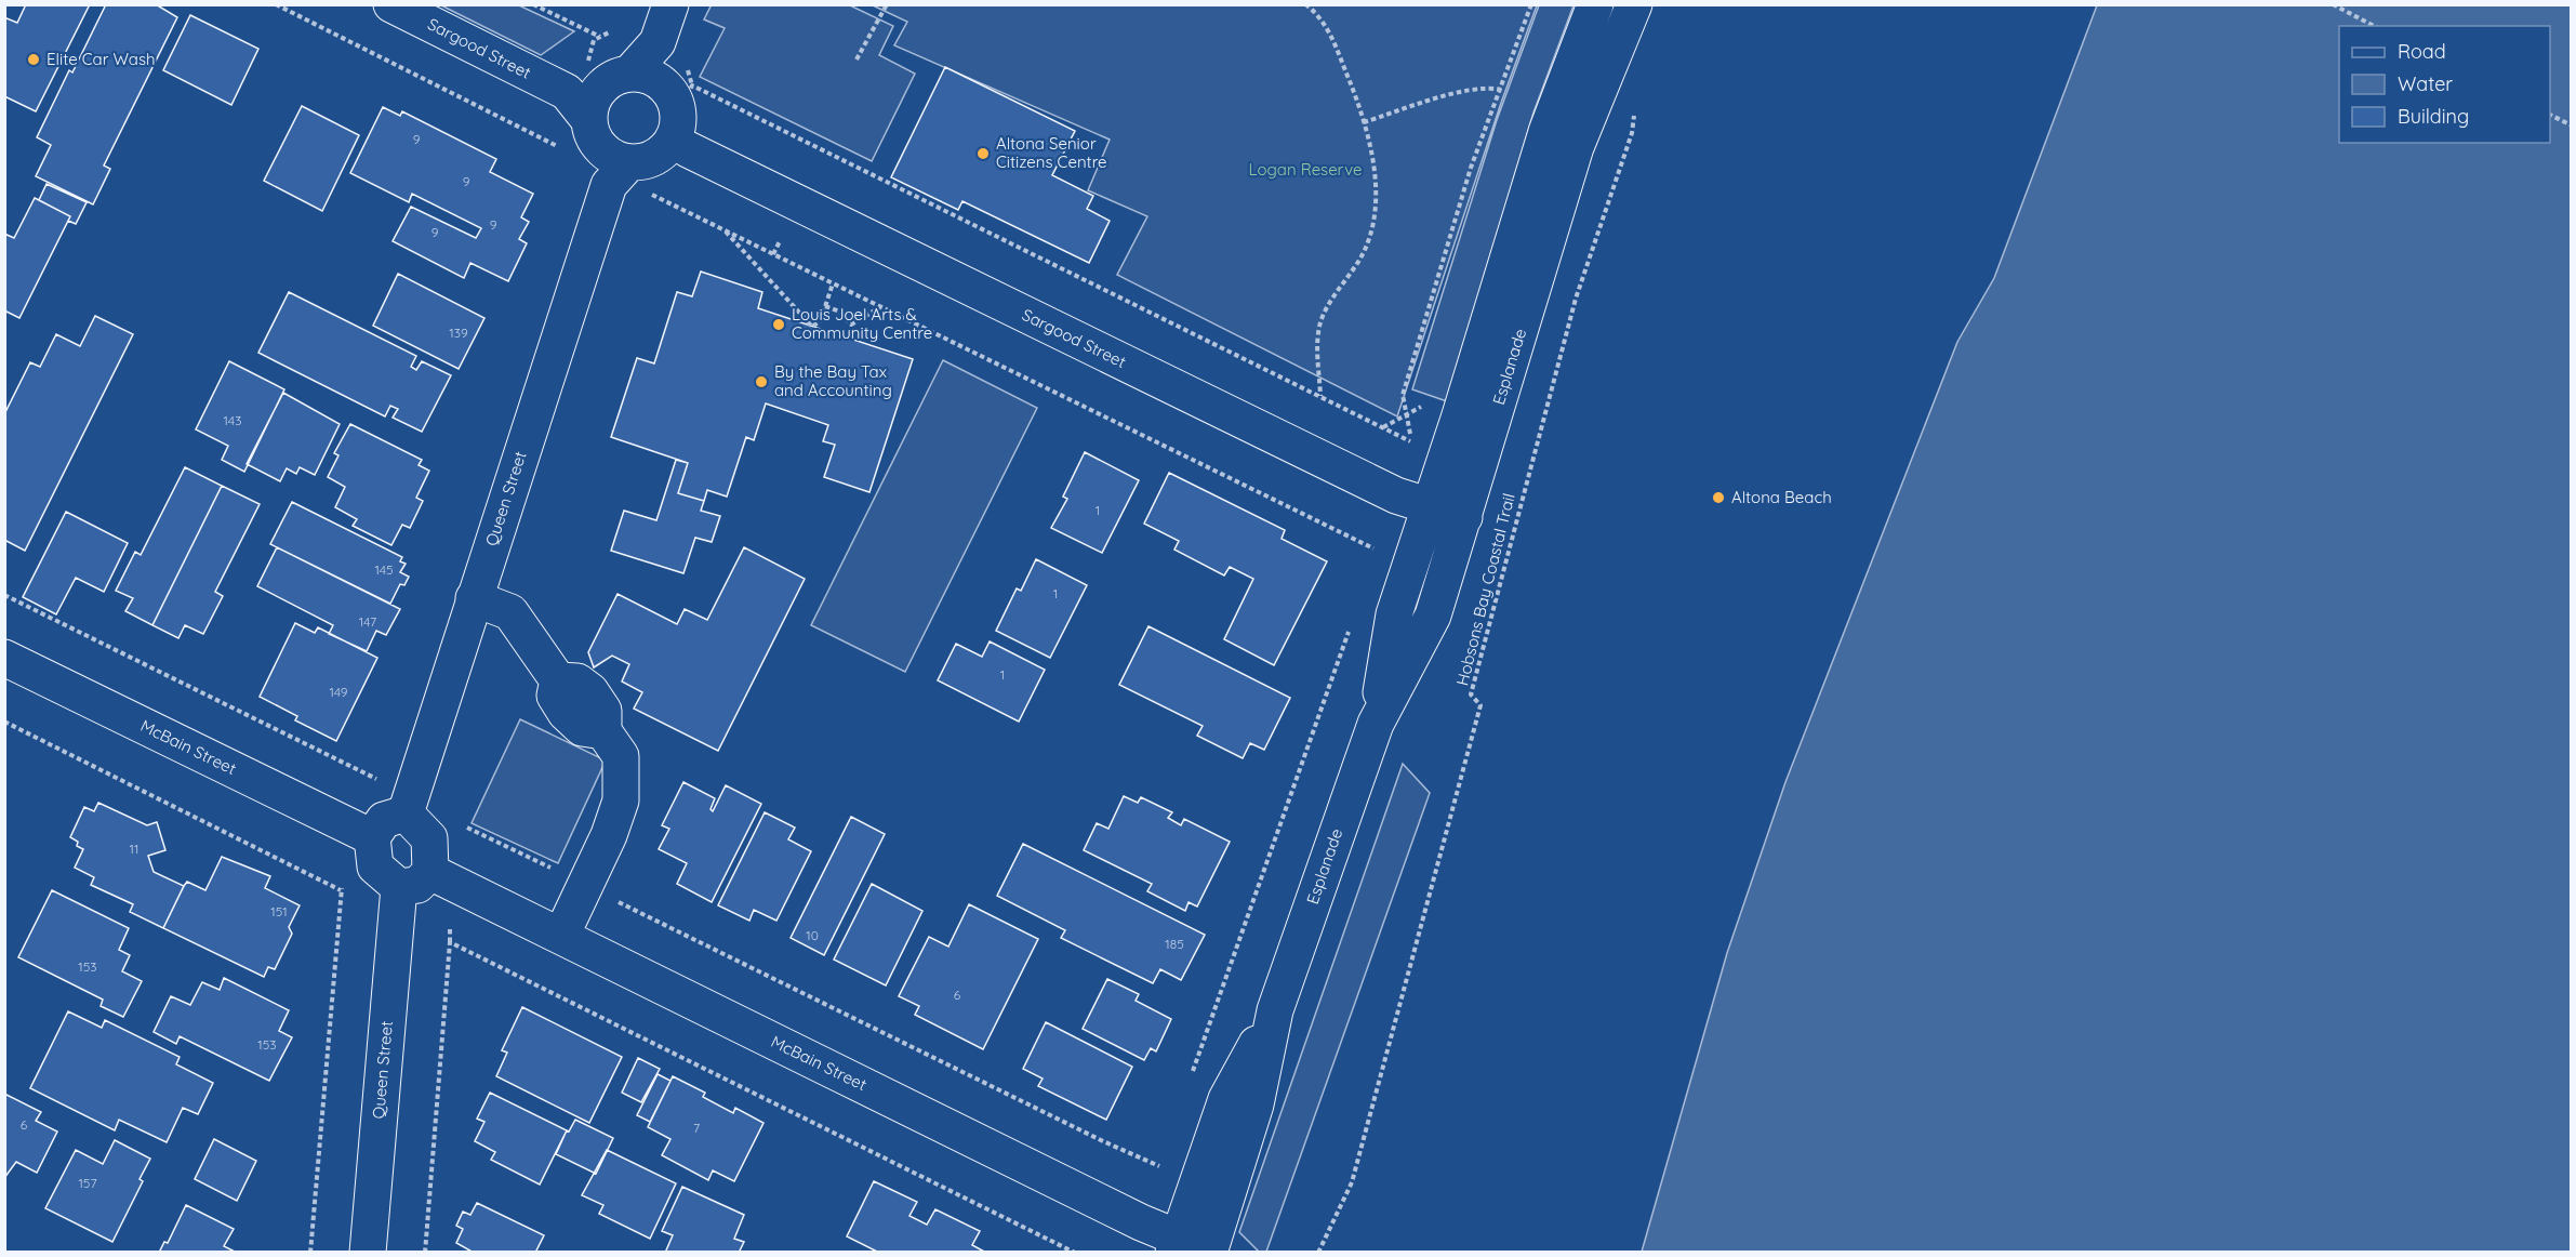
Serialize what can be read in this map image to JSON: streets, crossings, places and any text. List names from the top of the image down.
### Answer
{
  "streets": {
    "street": [
      "Sargood Street",
      "Esplanade",
      "Queen Street",
      "McBain Street"
    ],
    "path": ["Hobsons Bay Coastal Trail"]
  },
  "crossings": [
    ["Sargood Street", "Esplanade"],
    ["Sargood Street", "Queen Street"],
    ["Esplanade", "McBain Street"],
    ["Queen Street", "McBain Street"]
  ],
  "parks": ["Logan Reserve"],
  "places": [
    "Elite Car Wash",
    "Altona Senior Citizens Centre",
    "Louis Joel Arts & Community Centre",
    "By the Bay Tax and Accounting",
    "Altona Beach"
  ],
  "house_numbers": [
    "9",
    "9",
    "9",
    "9",
    "139",
    "143",
    "1",
    "145",
    "1",
    "147",
    "1",
    "149",
    "11",
    "151",
    "10",
    "185",
    "153",
    "6",
    "153",
    "6",
    "7",
    "157"
  ],
  "legend": ["Road", "Water", "Building"]
}
